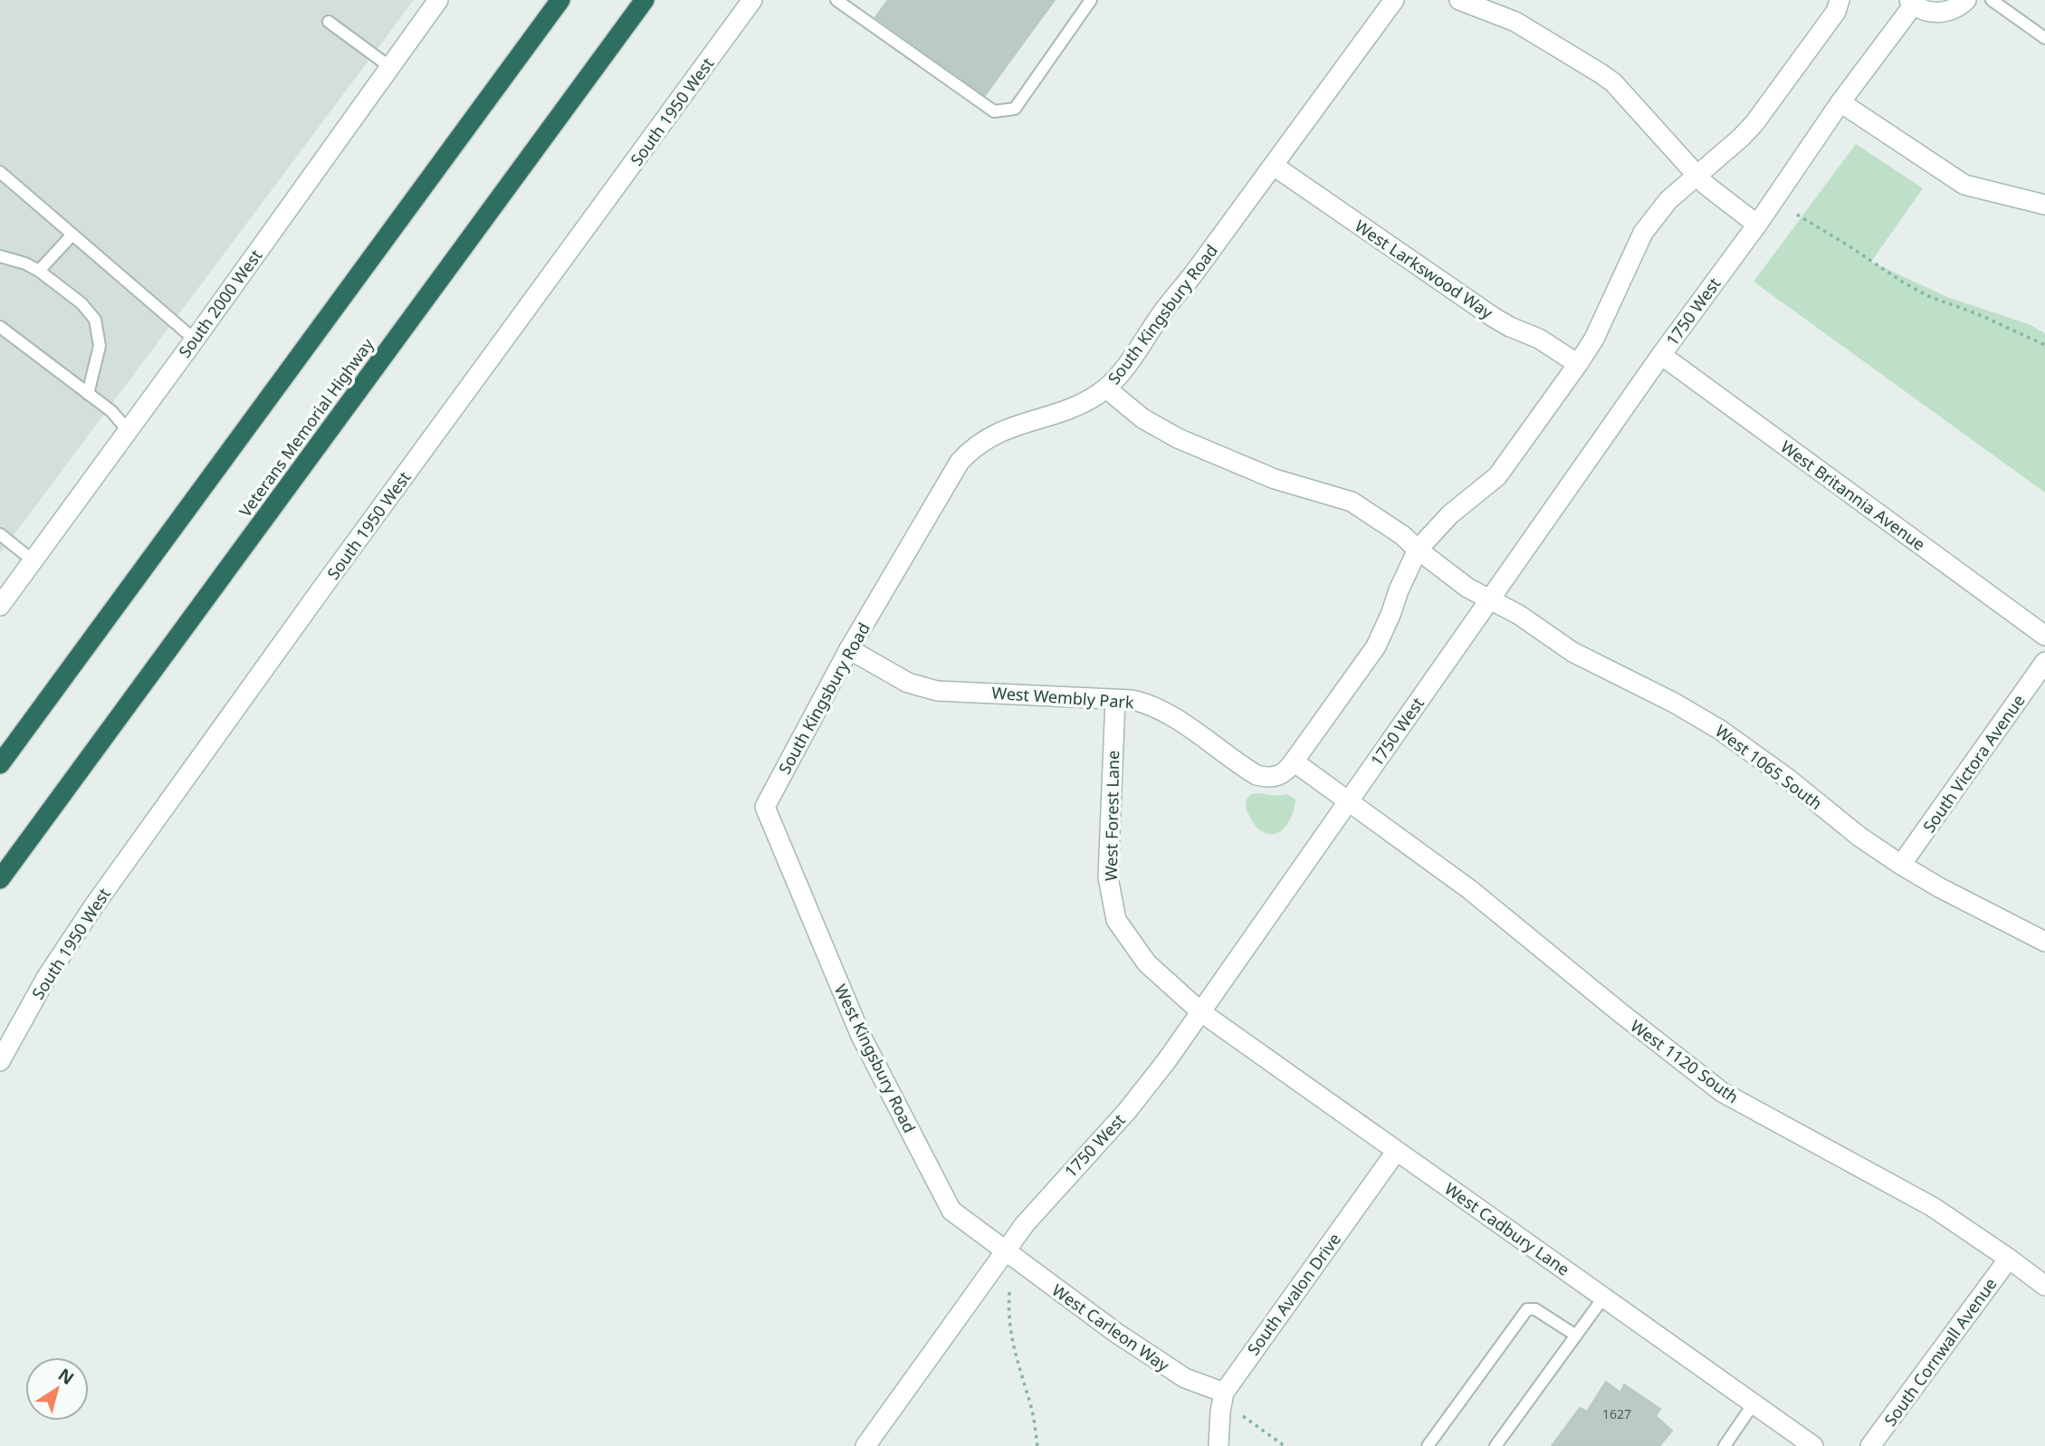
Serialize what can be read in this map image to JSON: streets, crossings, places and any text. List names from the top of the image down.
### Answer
{
  "streets": {
    "highway": ["Veterans Memorial Highway"],
    "street": [
      "South 1950 West",
      "West Larkswood Way",
      "South 2000 West",
      "1750 West",
      "South Kingsbury Road",
      "West Britannia Avenue",
      "West Wembly Park",
      "South Victora Avenue",
      "West 1065 South",
      "West Forest Lane",
      "West Kingsbury Road",
      "West 1120 South",
      "West Cadbury Lane",
      "South Avalon Drive",
      "West Carleon Way",
      "South Cornwall Avenue"
    ]
  },
  "crossings": [
    ["West Larkswood Way", "South Kingsbury Road"],
    ["1750 West", "West Britannia Avenue"],
    ["1750 West", "West 1065 South"],
    ["1750 West", "West Forest Lane"],
    ["1750 West", "West Kingsbury Road"],
    ["1750 West", "West 1120 South"],
    ["1750 West", "West Cadbury Lane"],
    ["1750 West", "West Carleon Way"],
    ["South Kingsbury Road", "West Wembly Park"],
    ["South Kingsbury Road", "West 1065 South"],
    ["South Kingsbury Road", "West Kingsbury Road"],
    ["West Wembly Park", "West Forest Lane"],
    ["South Victora Avenue", "West 1065 South"],
    ["West Forest Lane", "West Cadbury Lane"],
    ["West Kingsbury Road", "West Carleon Way"],
    ["West 1120 South", "South Cornwall Avenue"],
    ["West Cadbury Lane", "South Avalon Drive"],
    ["South Avalon Drive", "West Carleon Way"]
  ],
  "house_numbers": ["1627"],
  "north": "top right"
}
